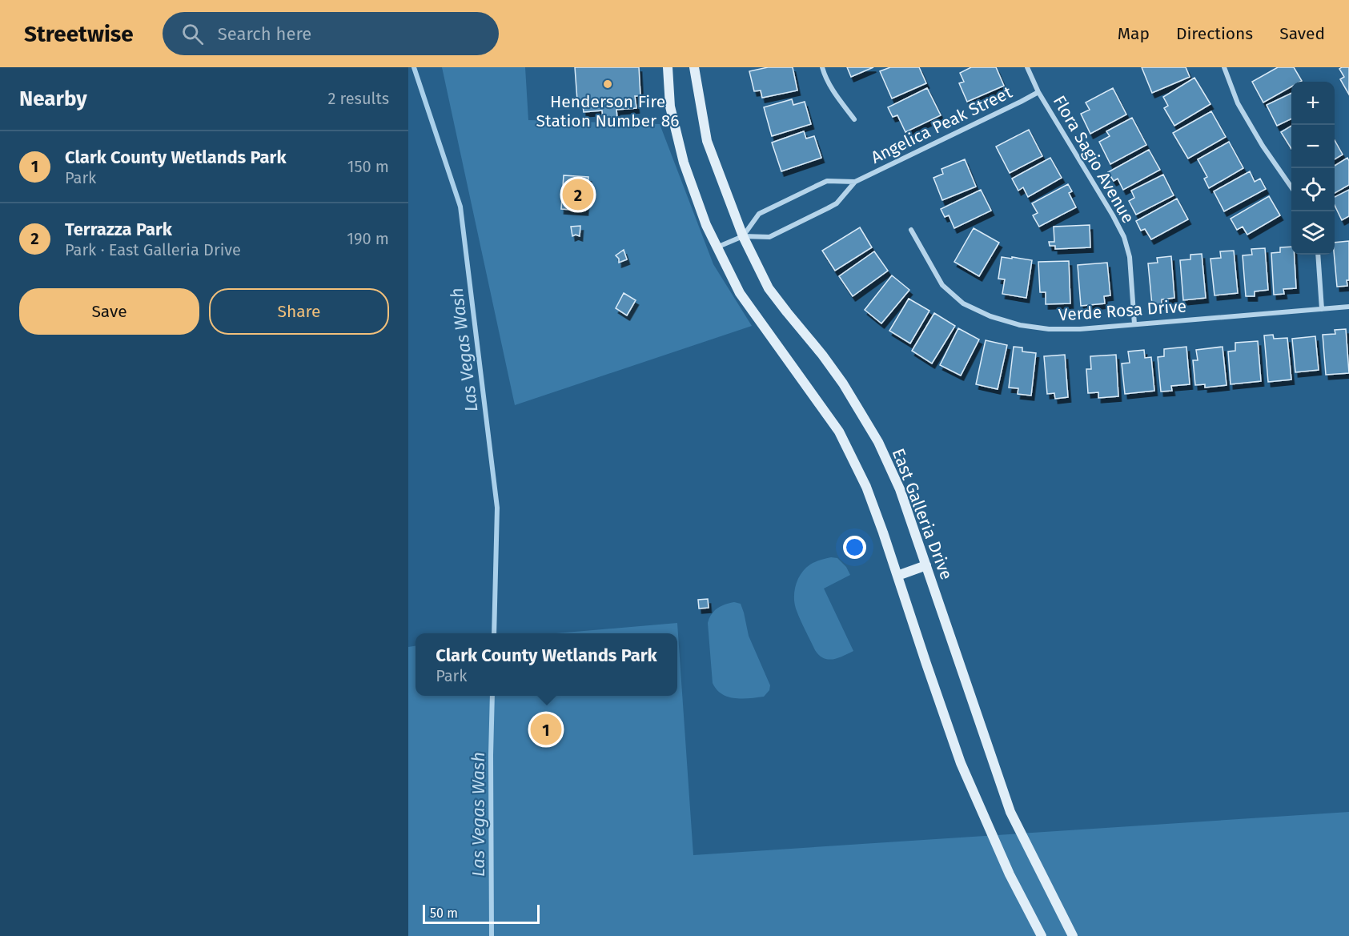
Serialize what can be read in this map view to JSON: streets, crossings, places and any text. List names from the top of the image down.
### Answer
{
  "streets": {
    "main road": ["East Galleria Drive"],
    "street": ["Angelica Peak Street", "Flora Sagio Avenue", "Verde Rosa Drive"]
  },
  "crossings": [
    ["Angelica Peak Street", "Flora Sagio Avenue"],
    ["Angelica Peak Street", "East Galleria Drive"],
    ["Flora Sagio Avenue", "Verde Rosa Drive"]
  ],
  "water": ["Las Vegas Wash"],
  "places": ["Henderson Fire Station Number 86"],
  "scale_bar": "50 m",
  "page": {
    "header": "Streetwise",
    "search": "Search here",
    "nav": ["Map", "Directions", "Saved"],
    "heading": ["Nearby", "2 results"],
    "map_buttons": ["+", "−"],
    "list": [
      {
        "mark": "1",
        "name": "Clark County Wetlands Park",
        "note": "Park",
        "value": "150 m"
      },
      {
        "mark": "2",
        "name": "Terrazza Park",
        "note": "Park · East Galleria Drive",
        "value": "190 m"
      }
    ],
    "pins": ["2", "1"],
    "buttons": ["Save", "Share"],
    "popup": ["Clark County Wetlands Park", "Park"],
    "scale": "50 m"
  }
}
